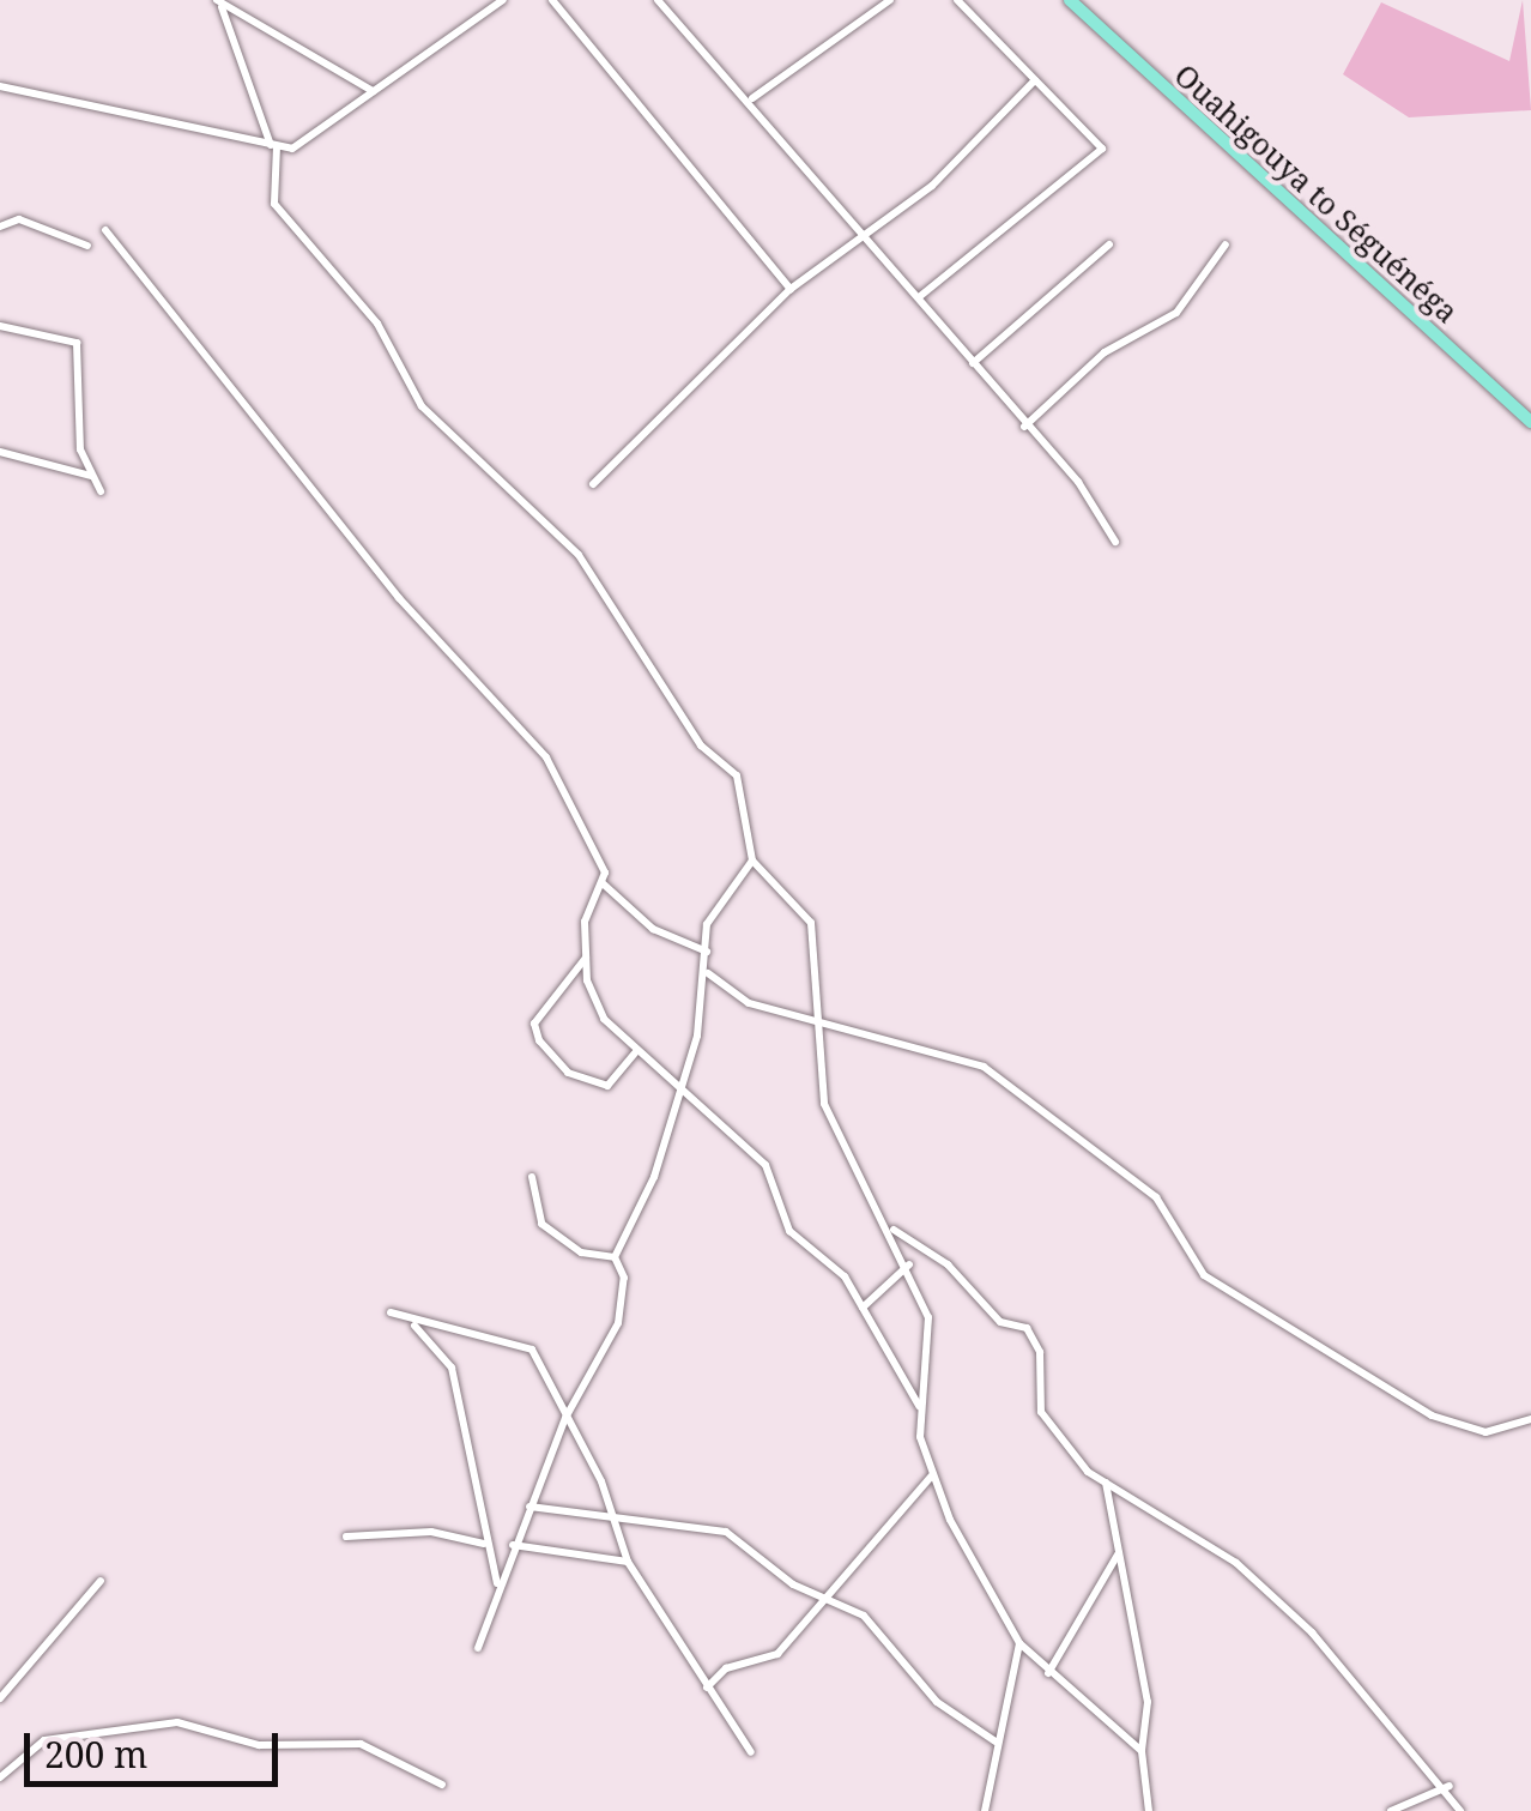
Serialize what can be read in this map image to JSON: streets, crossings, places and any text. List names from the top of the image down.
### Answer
{
  "streets": {
    "main road": ["Ouahigouya to Séguénéga"]
  },
  "scale_bar": "200 m"
}
